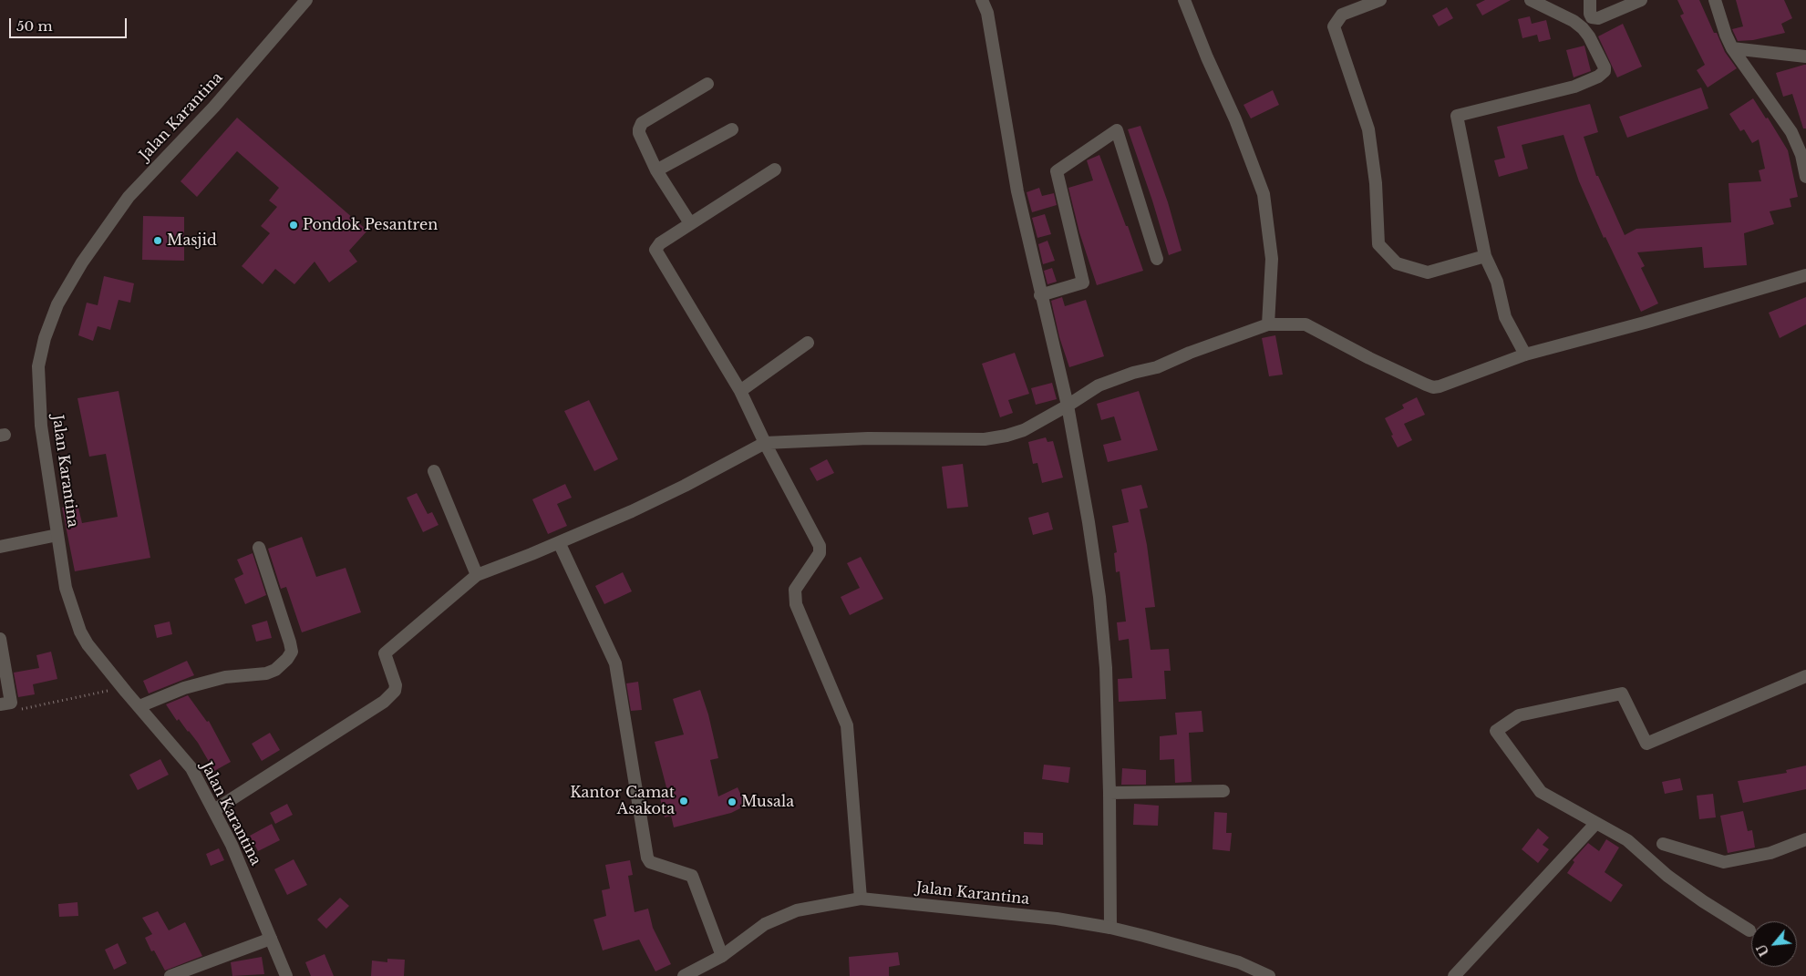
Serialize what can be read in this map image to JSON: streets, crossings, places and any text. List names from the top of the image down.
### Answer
{
  "streets": {
    "street": ["Jalan Karantina"]
  },
  "places": [
    "Pondok Pesantren",
    "Masjid",
    "Kantor Camat Asakota",
    "Musala"
  ],
  "scale_bar": "50 m",
  "north": "bottom left"
}
